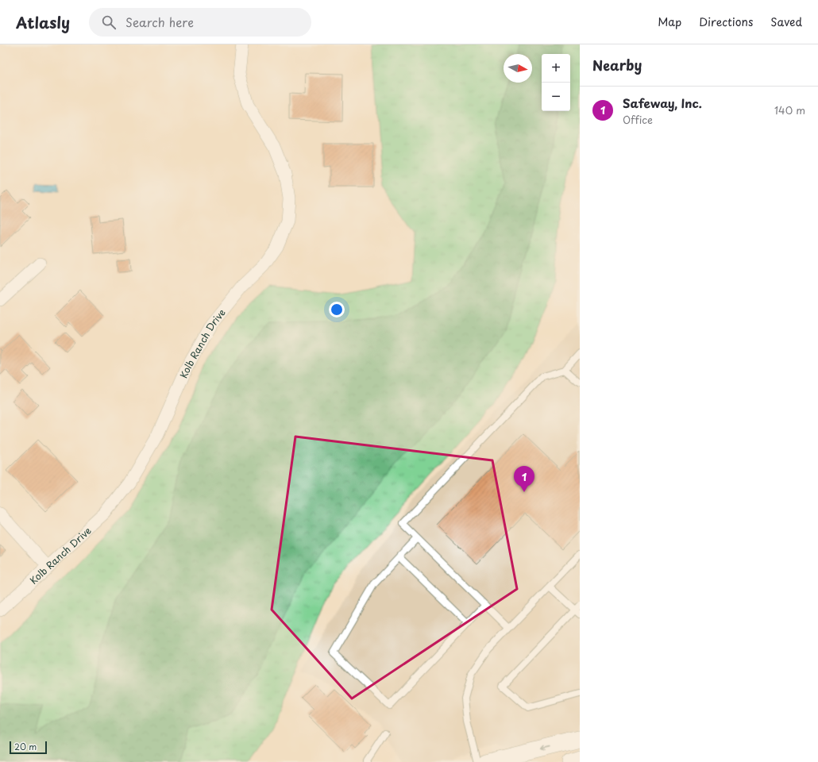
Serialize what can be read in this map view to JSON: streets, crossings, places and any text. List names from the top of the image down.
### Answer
{
  "streets": {
    "street": ["Kolb Ranch Drive"]
  },
  "scale_bar": "20 m",
  "north": "right",
  "page": {
    "header": "Atlasly",
    "search": "Search here",
    "nav": ["Map", "Directions", "Saved"],
    "heading": "Nearby",
    "map_buttons": ["+", "−"],
    "list": [
      {
        "mark": "1",
        "name": "Safeway, Inc.",
        "note": "Office",
        "value": "140 m"
      }
    ],
    "pins": "1",
    "scale": "20 m"
  }
}
